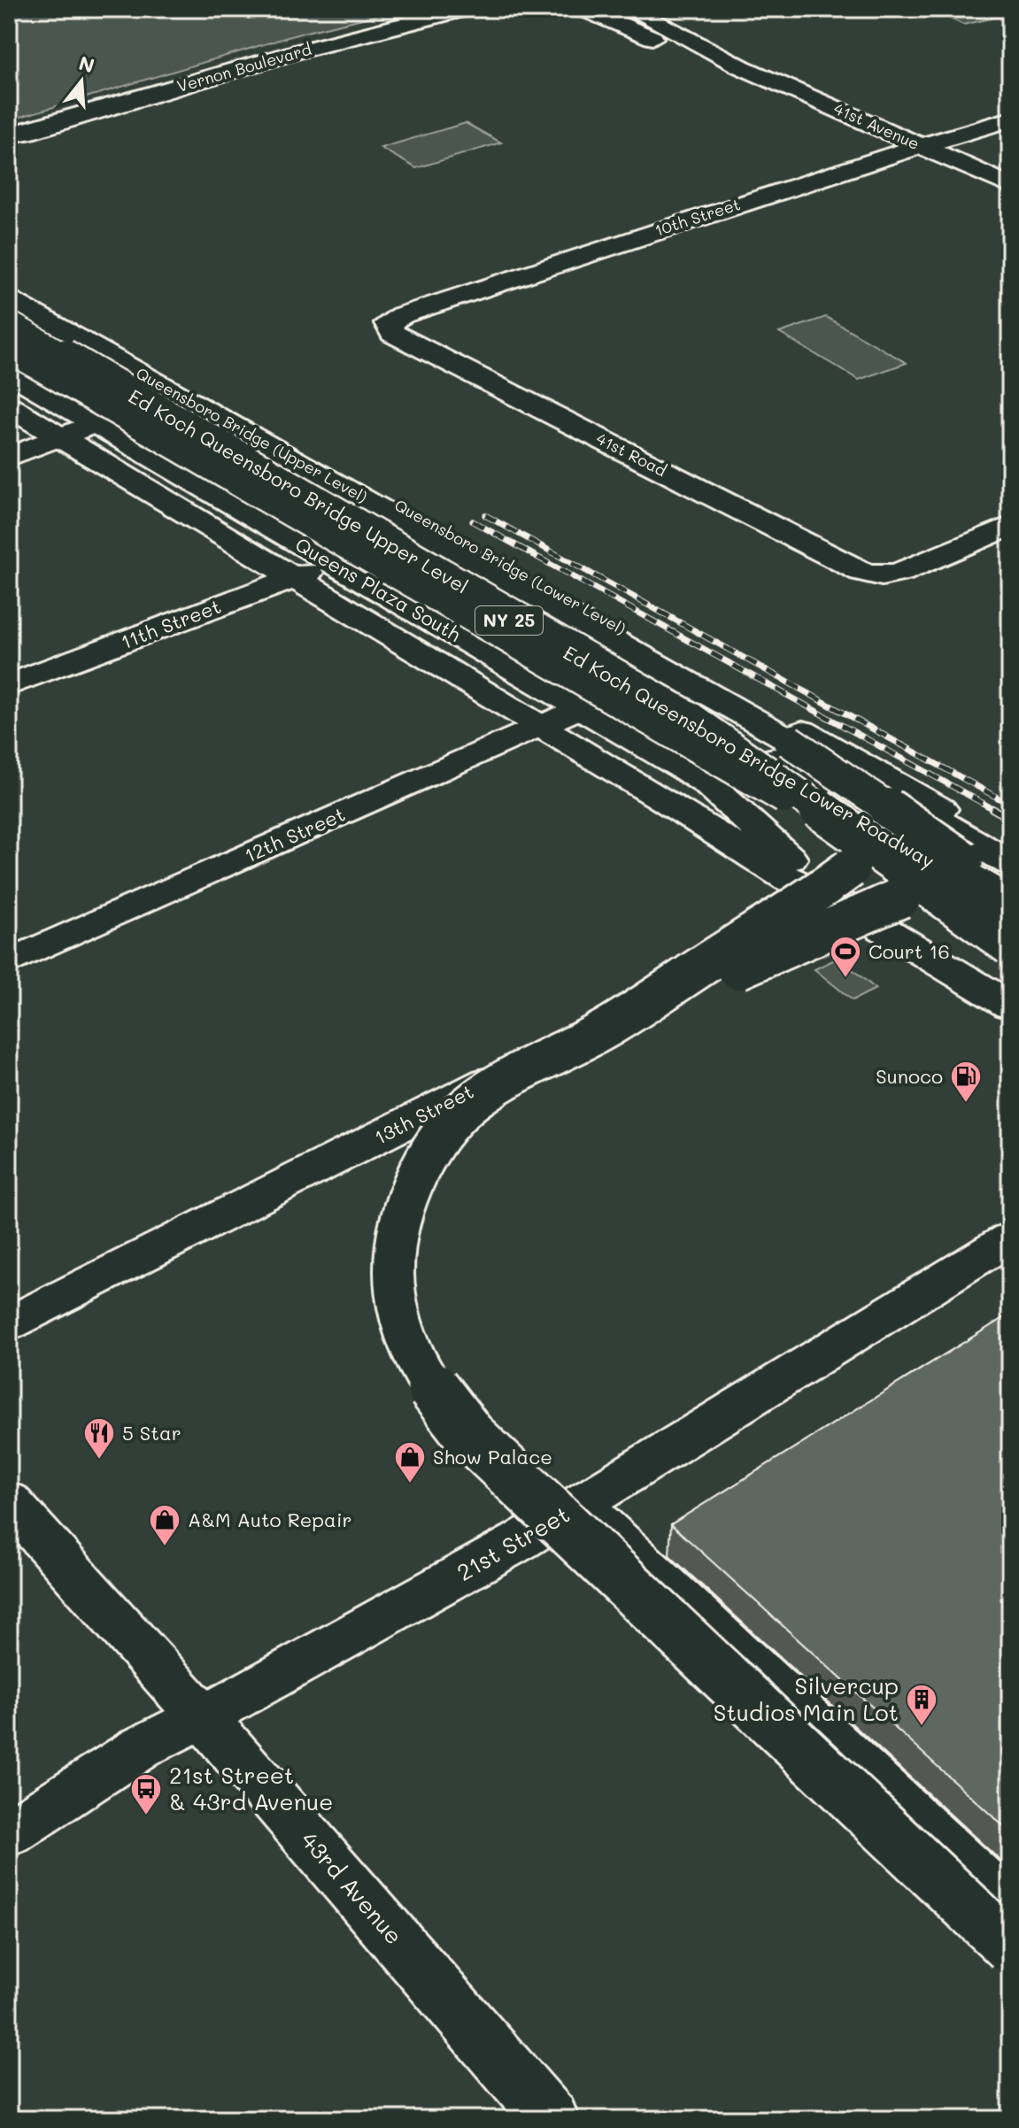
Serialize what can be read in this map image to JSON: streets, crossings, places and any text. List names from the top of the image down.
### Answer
{
  "streets": {
    "main road": [
      "Vernon Boulevard",
      "41st Avenue",
      "10th Street",
      "Queensboro Bridge (Upper Level)",
      "41st Road",
      "Ed Koch Queensboro Bridge Upper Level",
      "Queensboro Bridge (Lower Level)",
      "Queens Plaza South",
      "NY 25",
      "11th Street",
      "Ed Koch Queensboro Bridge Lower Roadway",
      "12th Street",
      "13th Street",
      "21st Street",
      "43rd Avenue"
    ]
  },
  "crossings": [
    ["41st Avenue", "10th Street"],
    ["10th Street", "41st Road"],
    ["Queens Plaza South", "11th Street"],
    ["Queens Plaza South", "12th Street"],
    ["Queens Plaza South", "13th Street"],
    ["11th Street", "13th Street"],
    ["21st Street", "43rd Avenue"]
  ],
  "places": {
    "sports": ["Court 16"],
    "fuel station": ["Sunoco"],
    "restaurant": ["5 Star"],
    "shop": ["Show Palace", "A&M Auto Repair"],
    "building": ["Silvercup Studios Main Lot"],
    "bus stop": ["21st Street & 43rd Avenue"]
  },
  "north": "top"
}
